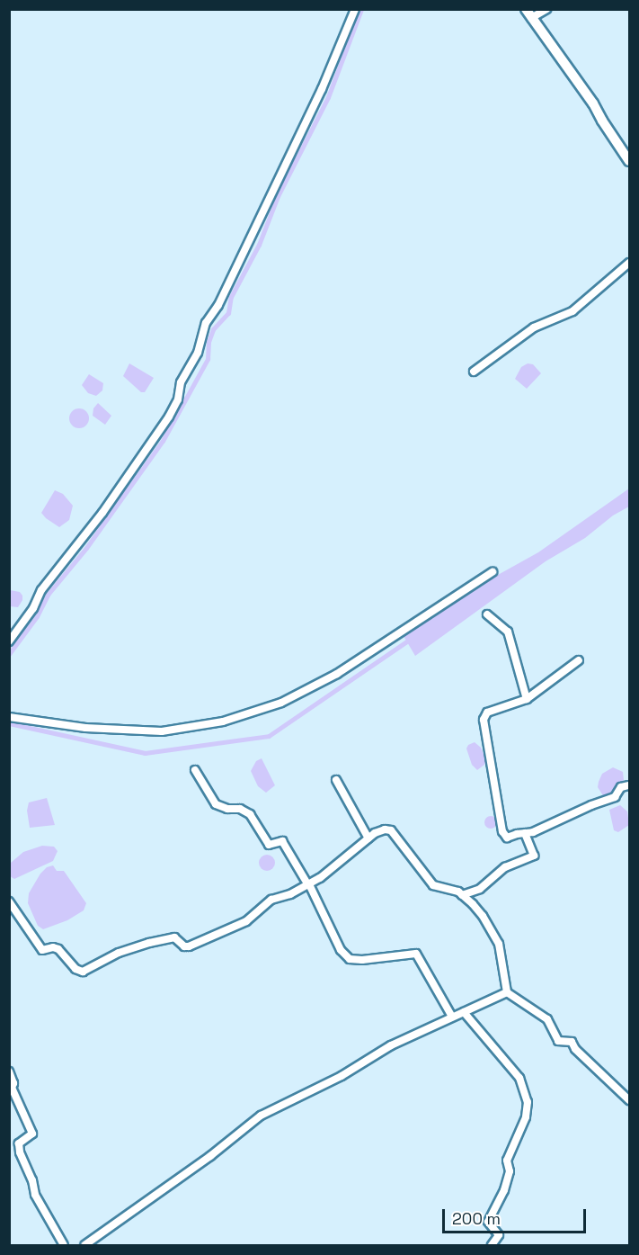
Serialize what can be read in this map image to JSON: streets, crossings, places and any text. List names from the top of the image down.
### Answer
{
  "scale_bar": "200 m"
}
